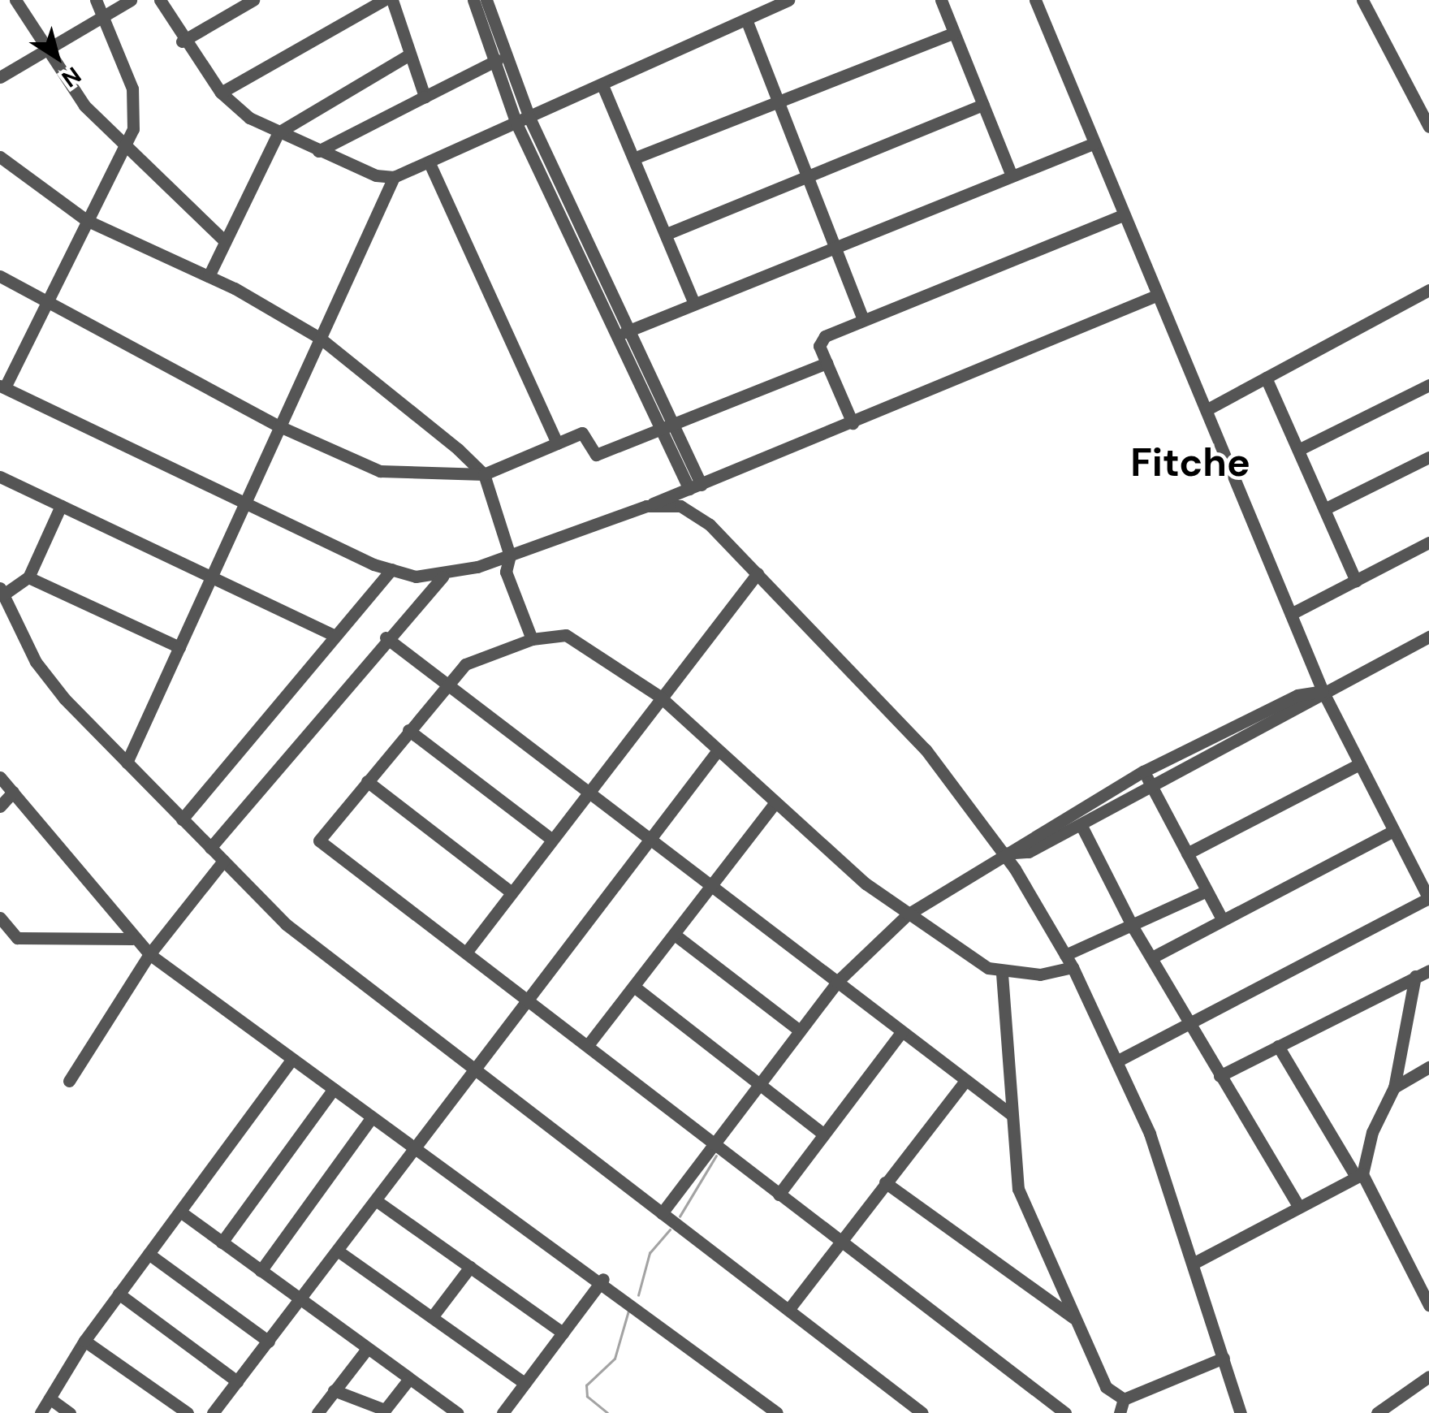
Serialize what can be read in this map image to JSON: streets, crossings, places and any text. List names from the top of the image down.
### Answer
{
  "districts": ["Fitche"],
  "north": "bottom right"
}
